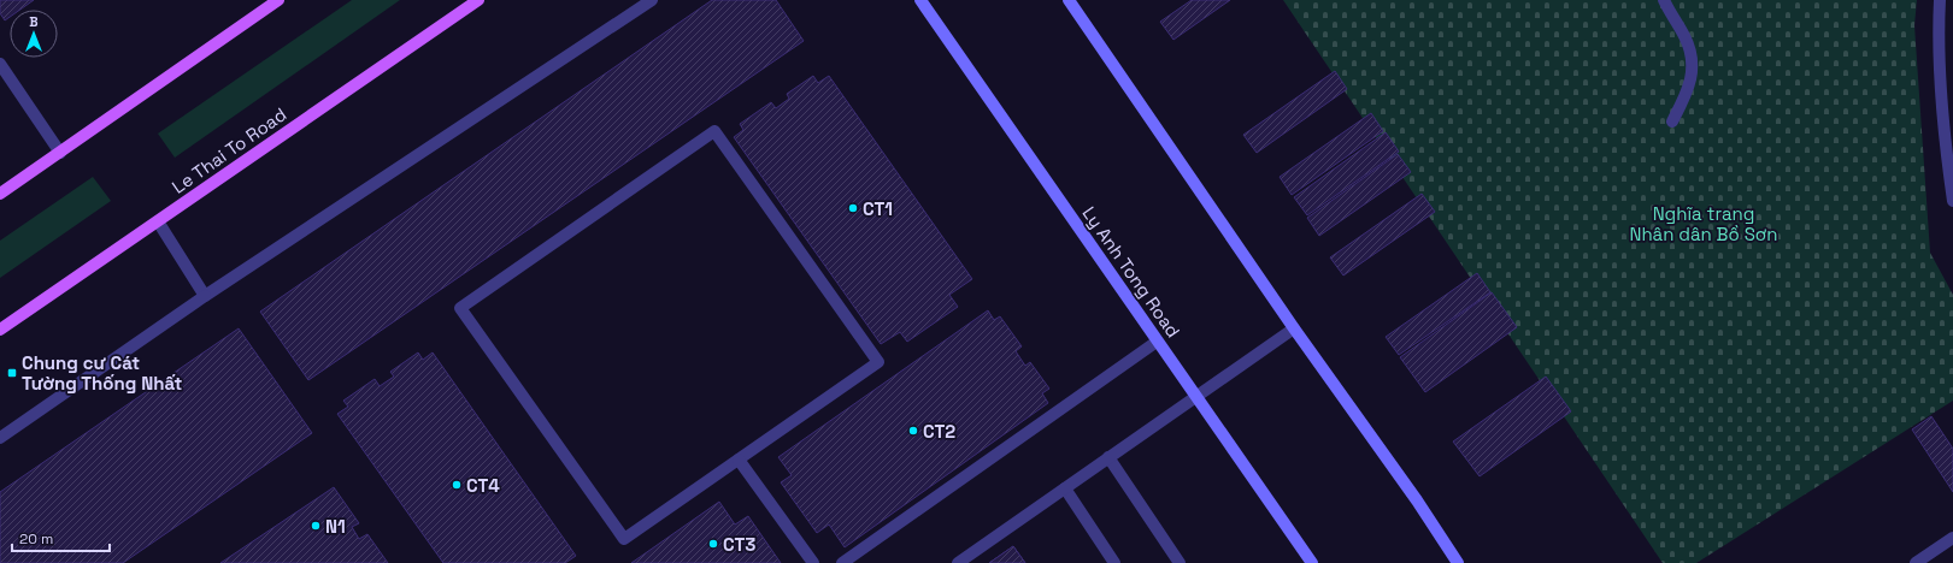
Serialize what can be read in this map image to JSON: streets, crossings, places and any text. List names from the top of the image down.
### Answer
{
  "streets": {
    "main road": ["Le Thai To Road", "Ly Anh Tong Road"]
  },
  "parks": ["Nghĩa trang Nhân dân Bồ Sơn"],
  "places": {
    "other": [
      "CT1",
      "CT2",
      "CT4",
      "N1",
      "CT3"
    ],
    "transit": ["Chung cư Cát Tường Thống Nhất"]
  },
  "scale_bar": "20 m",
  "north": "top"
}
